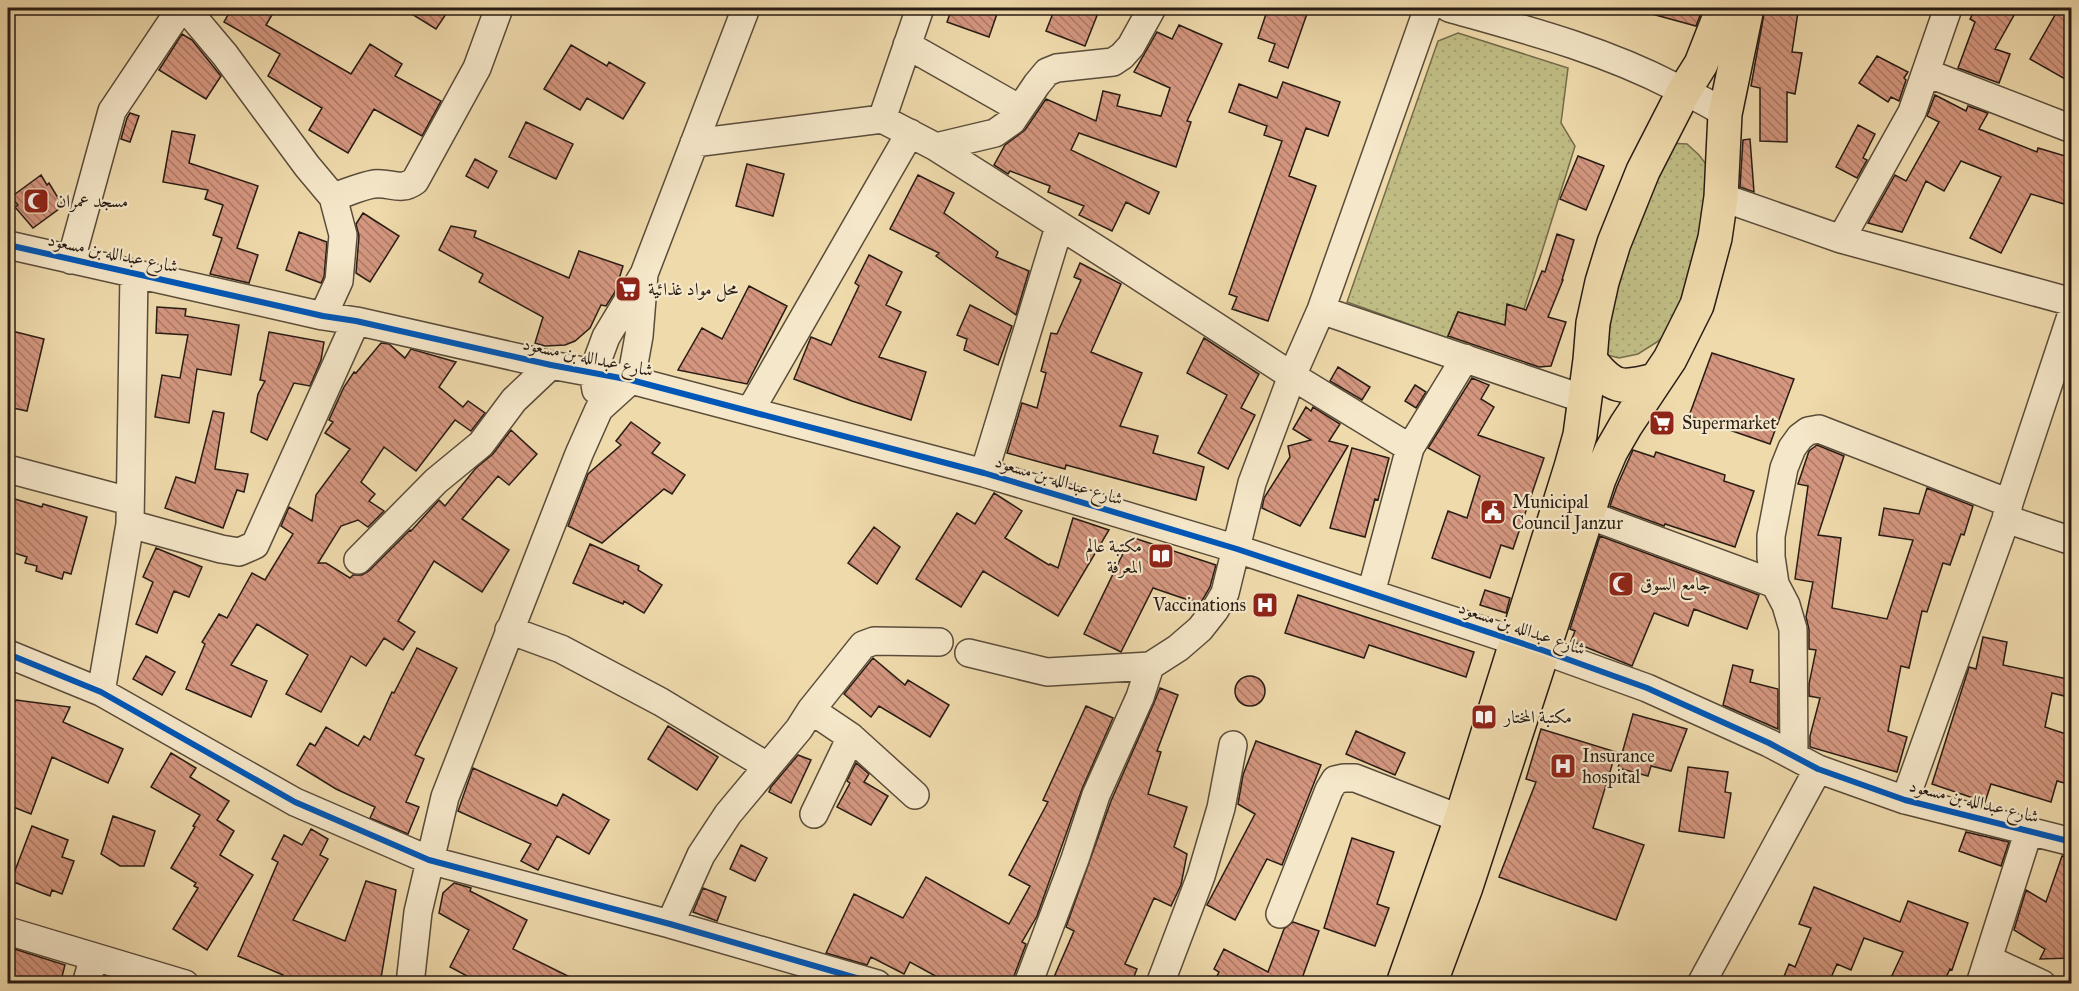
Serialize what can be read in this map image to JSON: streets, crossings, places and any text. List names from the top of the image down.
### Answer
{
  "streets": {
    "street": ["شارع عبدالله بن مسعود"]
  },
  "places": {
    "mosque": ["مسجد عمران", "جامع السوق"],
    "supermarket": ["محل مواد غذائية", "Supermarket"],
    "public building": ["Municipal Council Janzur"],
    "library": ["مكتبة عالم المعرفة", "مكتبة المختار"],
    "hospital": ["Vaccinations", "Insurance hospital"]
  }
}
